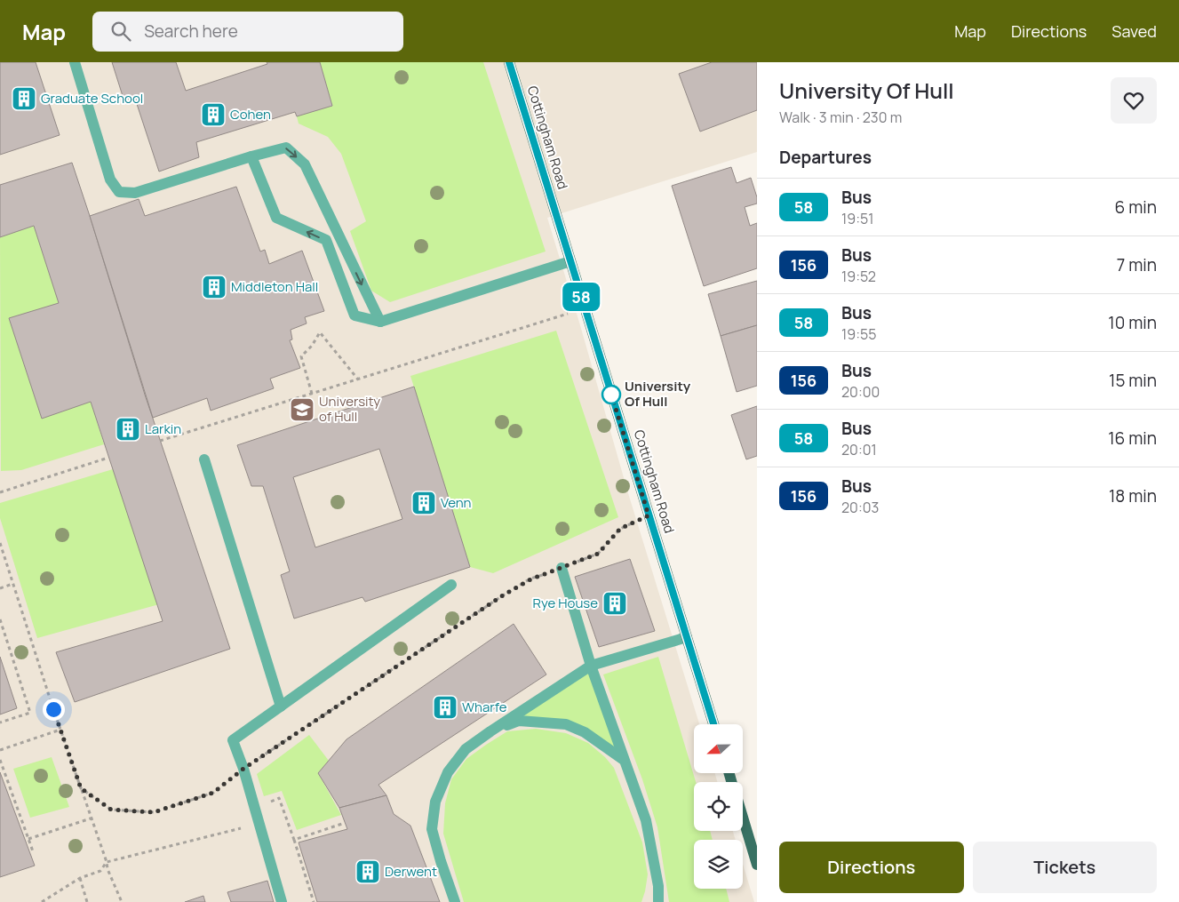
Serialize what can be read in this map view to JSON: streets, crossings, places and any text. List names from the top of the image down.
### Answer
{
  "streets": {
    "main road": ["Cottingham Road"]
  },
  "places": {
    "building": [
      "Graduate School",
      "Cohen",
      "Middleton Hall",
      "Larkin",
      "Venn",
      "Rye House",
      "Wharfe",
      "Derwent"
    ],
    "other": ["University Of Hull"],
    "school or university": ["University of Hull"]
  },
  "lines": ["bus line 58"],
  "north": "left",
  "page": {
    "header": "Map",
    "search": "Search here",
    "nav": ["Map", "Directions", "Saved"],
    "on_map": "58",
    "heading": [
      ["University Of Hull", "Walk · 3 min · 230 m"],
      "Departures"
    ],
    "list": [
      {
        "mark": "58",
        "name": "Bus",
        "note": "19:51",
        "value": "6 min"
      },
      {
        "mark": "156",
        "name": "Bus",
        "note": "19:52",
        "value": "7 min"
      },
      {
        "mark": "58",
        "name": "Bus",
        "note": "19:55",
        "value": "10 min"
      },
      {
        "mark": "156",
        "name": "Bus",
        "note": "20:00",
        "value": "15 min"
      },
      {
        "mark": "58",
        "name": "Bus",
        "note": "20:01",
        "value": "16 min"
      },
      {
        "mark": "156",
        "name": "Bus",
        "note": "20:03",
        "value": "18 min"
      }
    ],
    "buttons": ["Directions", "Tickets"]
  }
}
